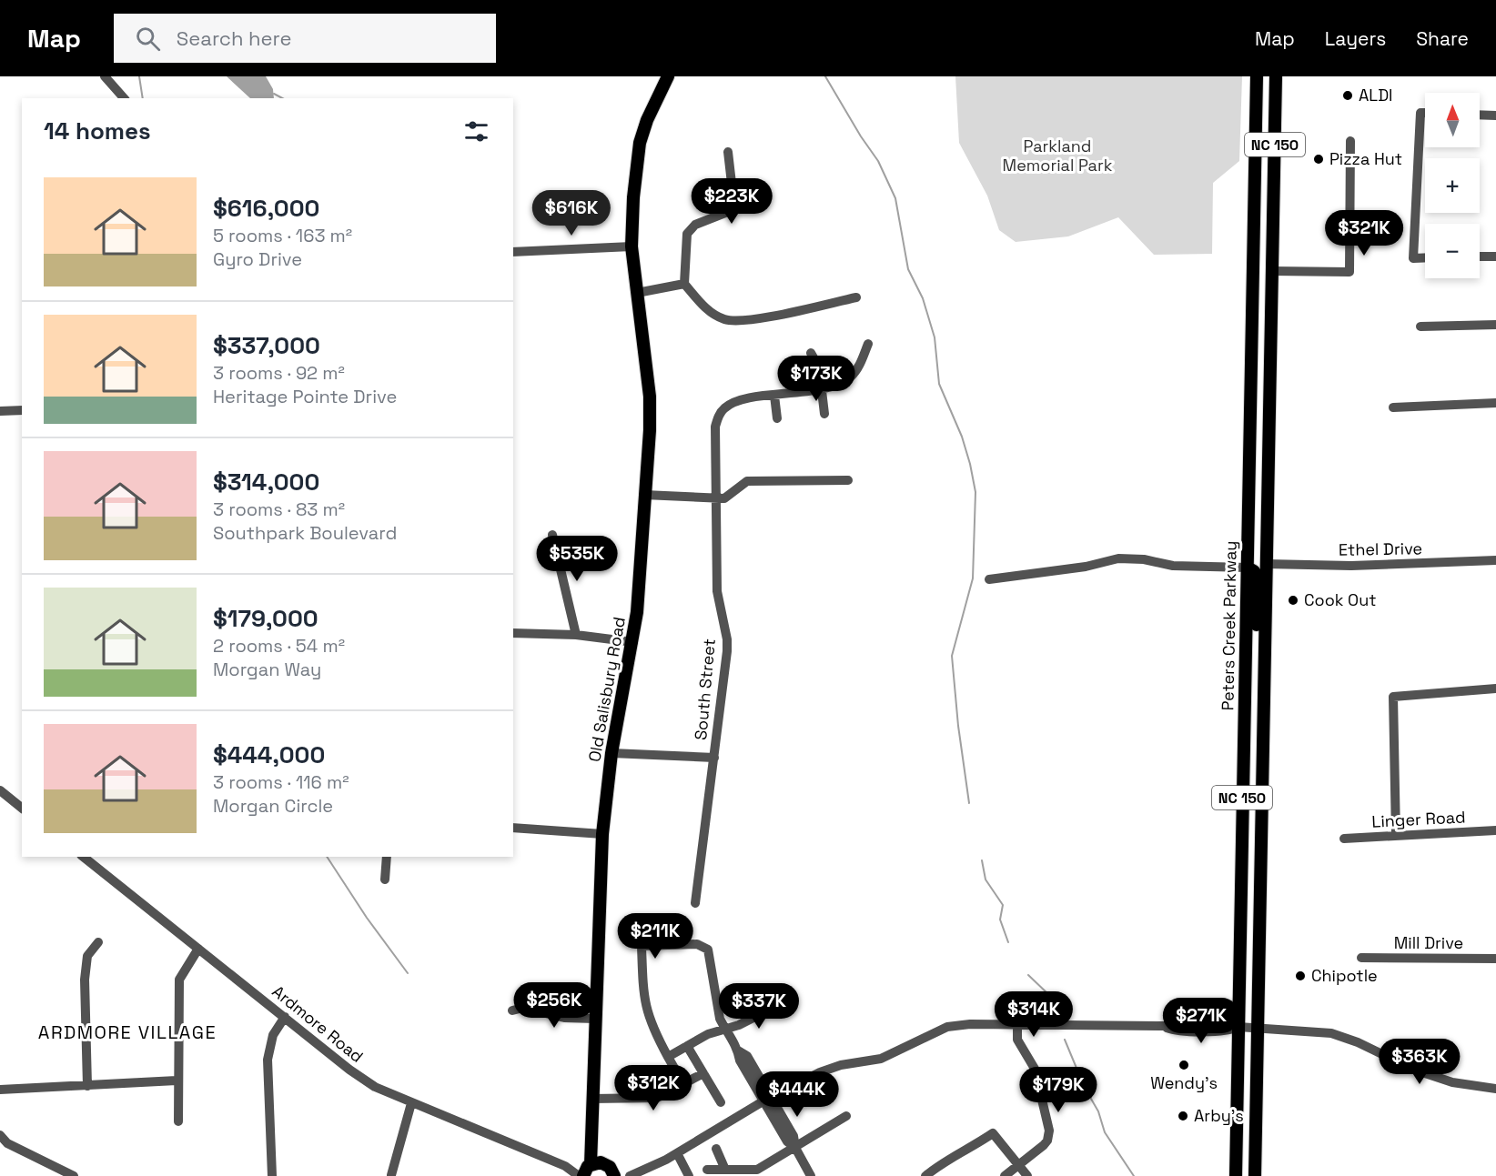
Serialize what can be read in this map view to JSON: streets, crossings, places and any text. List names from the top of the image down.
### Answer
{
  "streets": {
    "main road": ["NC 150", "Peters Creek Parkway", "Old Salisbury Road"],
    "street": [
      "Ethel Drive",
      "South Street",
      "Linger Road",
      "Mill Drive",
      "Ardmore Road"
    ]
  },
  "crossings": [
    ["NC 150", "Ethel Drive"],
    ["Old Salisbury Road", "Ardmore Road"]
  ],
  "districts": ["ARDMORE VILLAGE"],
  "parks": ["Parkland Memorial Park"],
  "places": [
    "ALDI",
    "Pizza Hut",
    "Cook Out",
    "Chipotle",
    "Wendy's",
    "Arby's"
  ],
  "north": "top",
  "page": {
    "header": "Map",
    "search": "Search here",
    "nav": ["Map", "Layers", "Share"],
    "map_buttons": ["+", "−"],
    "heading": "14 homes",
    "list": [
      {
        "name": "$616,000",
        "note": "5 rooms · 163 m² · Gyro Drive"
      },
      {
        "name": "$337,000",
        "note": "3 rooms · 92 m² · Heritage Pointe Drive"
      },
      {
        "name": "$314,000",
        "note": "3 rooms · 83 m² · Southpark Boulevard"
      },
      {
        "name": "$179,000",
        "note": "2 rooms · 54 m² · Morgan Way"
      },
      {
        "name": "$444,000",
        "note": "3 rooms · 116 m² · Morgan Circle"
      }
    ],
    "price": [
      "$223K",
      "$616K",
      "$321K",
      "$173K",
      "$535K",
      "$211K",
      "$256K",
      "$337K",
      "$314K",
      "$271K",
      "$363K",
      "$312K",
      "$179K",
      "$444K"
    ]
  }
}
